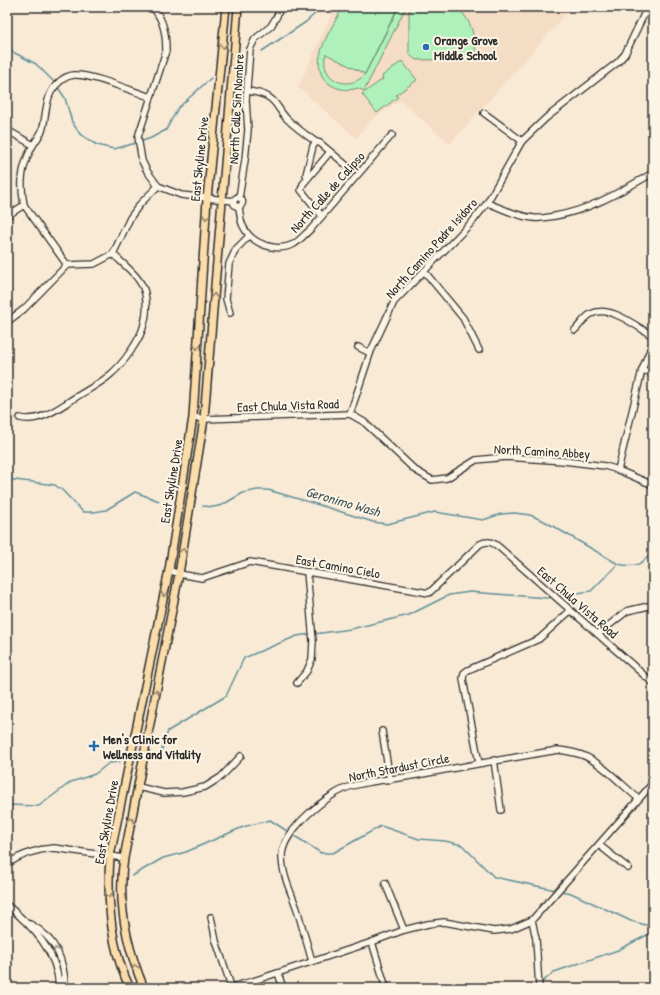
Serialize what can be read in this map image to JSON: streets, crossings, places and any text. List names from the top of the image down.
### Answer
{
  "streets": {
    "main road": ["East Skyline Drive"],
    "street": [
      "North Calle Sin Nombre",
      "North Calle de Calipso",
      "North Camino Padre Isidoro",
      "East Chula Vista Road",
      "North Camino Abbey",
      "East Camino Cielo",
      "North Stardust Circle"
    ]
  },
  "crossings": [
    ["East Skyline Drive", "East Chula Vista Road"],
    ["East Skyline Drive", "East Camino Cielo"],
    ["North Camino Padre Isidoro", "East Chula Vista Road"],
    ["East Chula Vista Road", "North Camino Abbey"],
    ["East Chula Vista Road", "East Camino Cielo"]
  ],
  "water": ["Geronimo Wash"],
  "places": {
    "other": ["Orange Grove Middle School"],
    "health": ["Men's Clinic for Wellness and Vitality"]
  }
}
